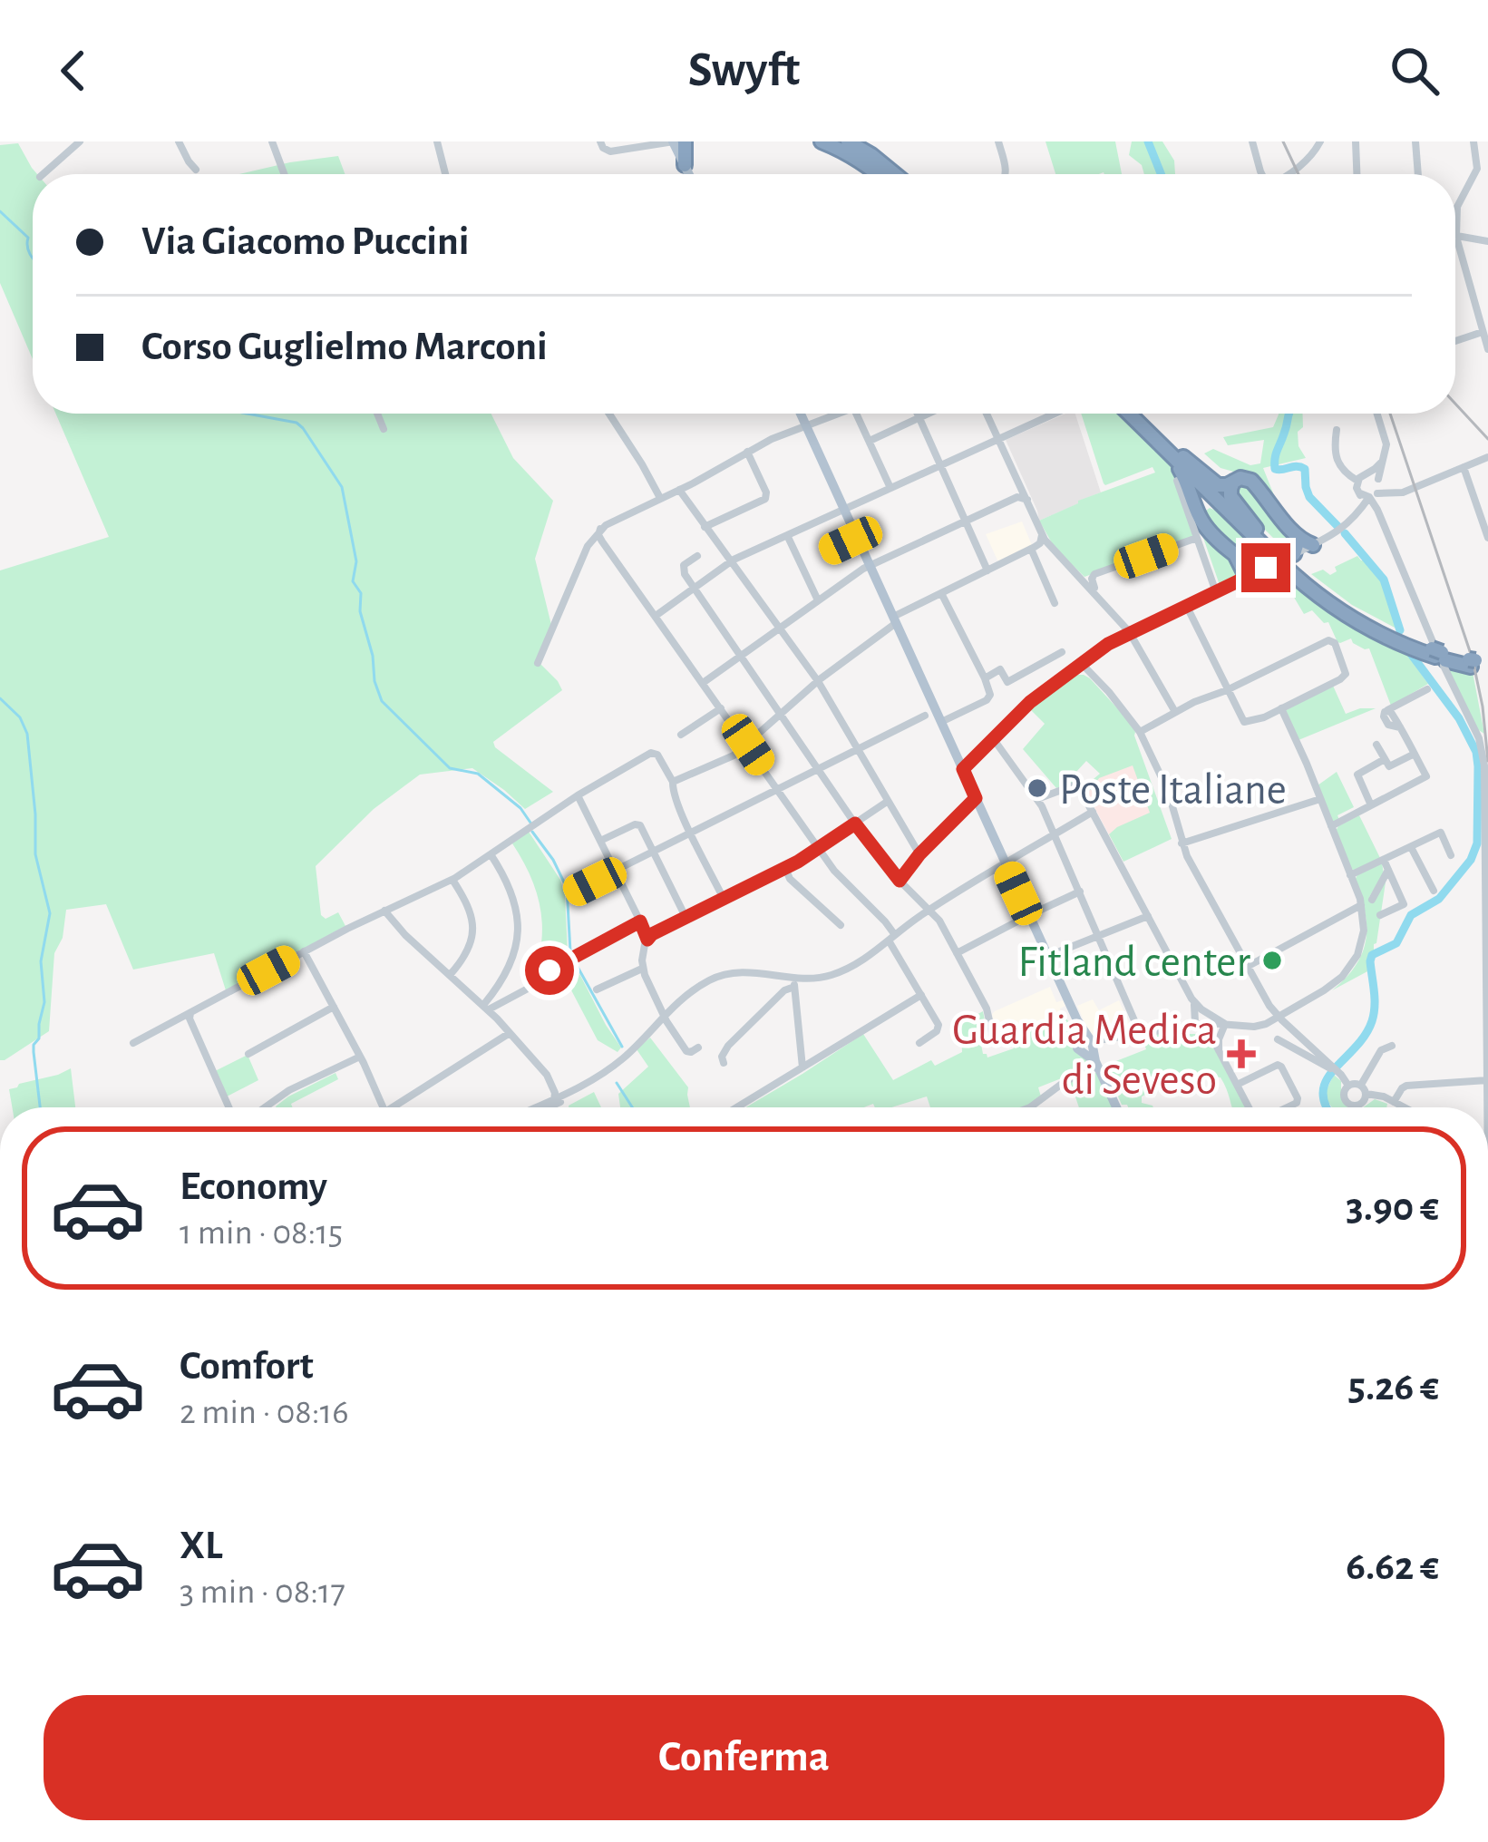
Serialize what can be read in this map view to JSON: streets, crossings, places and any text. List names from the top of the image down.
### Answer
{
  "places": {
    "other": ["Poste Italiane", "Fitland center"],
    "health": ["Guardia Medica di Seveso"]
  },
  "page": {
    "header": "Swyft",
    "banner": ["Via Giacomo Puccini", "Corso Guglielmo Marconi"],
    "list": [
      {
        "name": "Economy",
        "note": "1 min · 08:15",
        "value": "3.90 €"
      },
      {
        "name": "Comfort",
        "note": "2 min · 08:16",
        "value": "5.26 €"
      },
      {
        "name": "XL",
        "note": "3 min · 08:17",
        "value": "6.62 €"
      }
    ],
    "buttons": "Conferma"
  }
}
